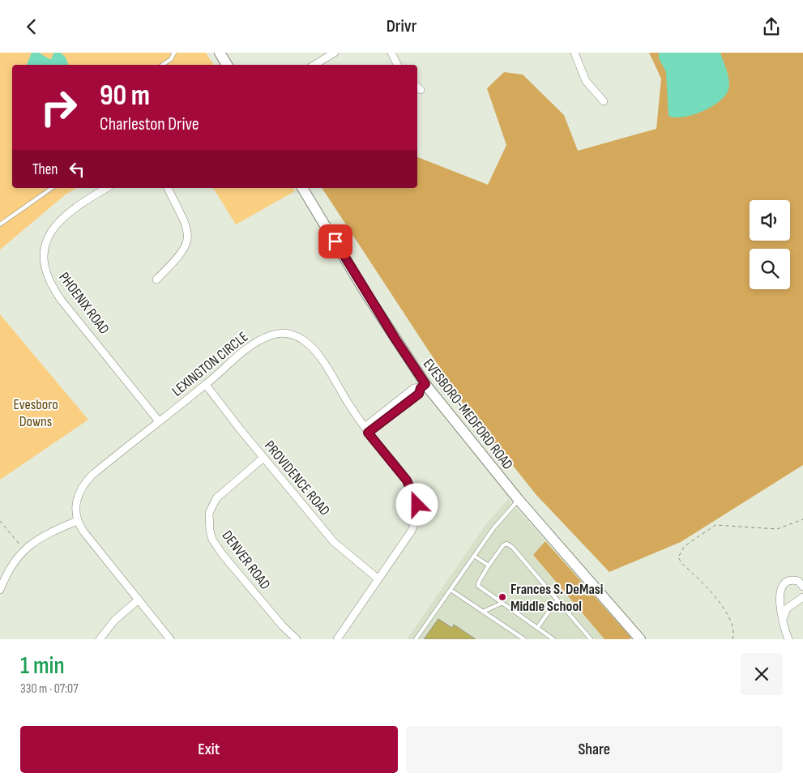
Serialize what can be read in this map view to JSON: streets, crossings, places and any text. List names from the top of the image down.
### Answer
{
  "streets": {
    "street": [
      "PHOENIX ROAD",
      "LEXINGTON CIRCLE",
      "EVESBORO-MEDFORD ROAD",
      "PROVIDENCE ROAD",
      "DENVER ROAD"
    ]
  },
  "crossings": [
    ["PHOENIX ROAD", "LEXINGTON CIRCLE"],
    ["LEXINGTON CIRCLE", "PROVIDENCE ROAD"],
    ["PROVIDENCE ROAD", "DENVER ROAD"]
  ],
  "parks": ["Evesboro Downs"],
  "places": ["Frances S. DeMasi Middle School"],
  "page": {
    "header": "Drivr",
    "turn": ["90 m", "Charleston Drive"],
    "then": "Then",
    "heading": ["1 min", "330 m · 07:07"],
    "buttons": ["Exit", "Share"]
  }
}
